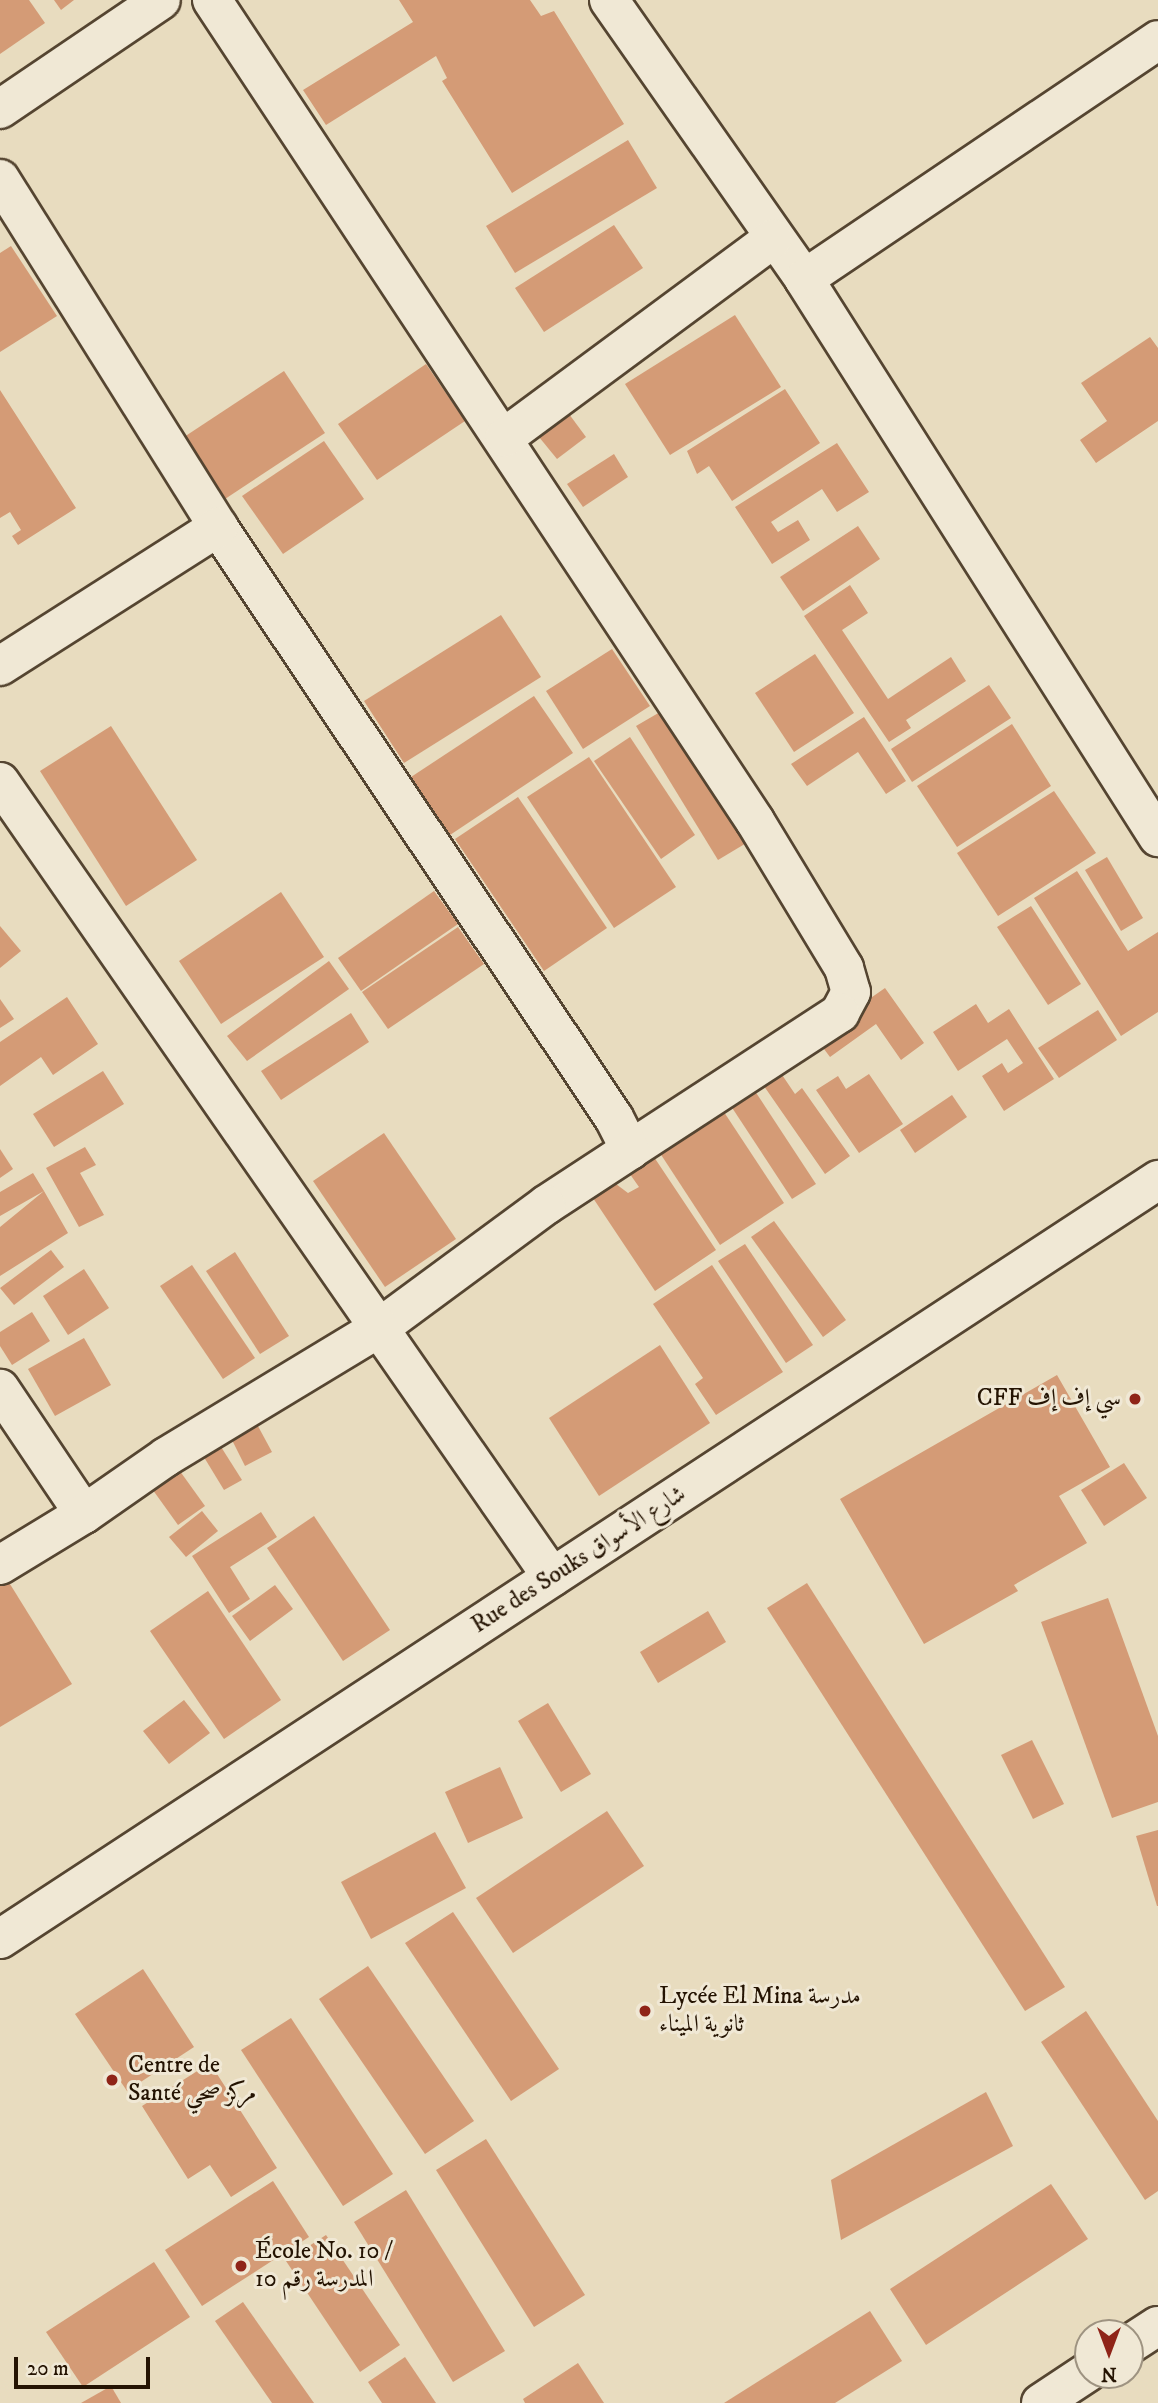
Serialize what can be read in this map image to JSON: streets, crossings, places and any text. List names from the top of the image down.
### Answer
{
  "streets": {
    "street": ["Rue des Souks شارع الأسواق"]
  },
  "places": [
    "CFF سي إف إف",
    "Lycée El Mina مدرسة ثانوية الميناء",
    "Centre de Santé مركز صحي",
    "École No. 10 / المدرسة رقم 10"
  ],
  "scale_bar": "20 m",
  "north": "bottom"
}
